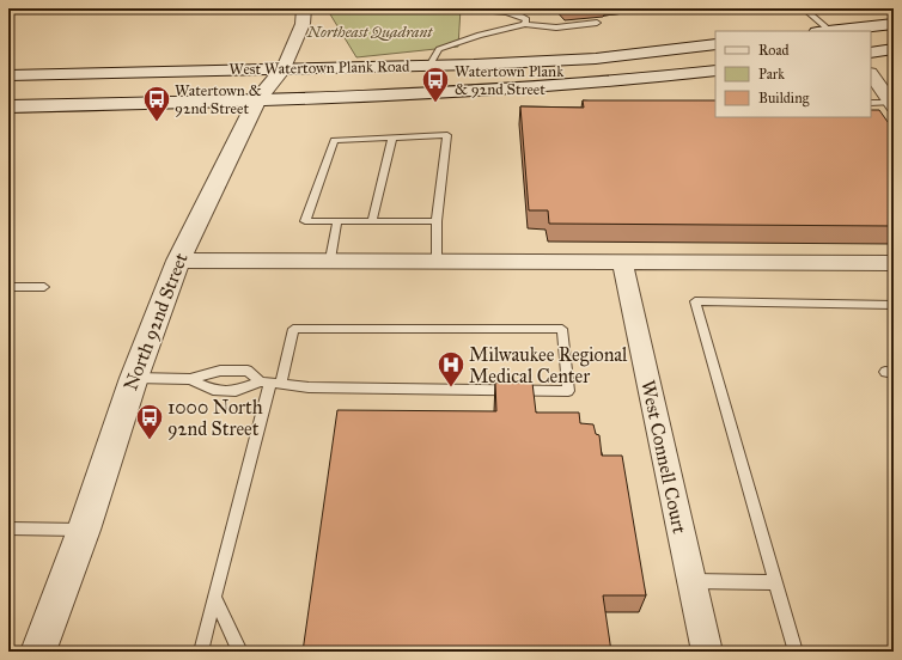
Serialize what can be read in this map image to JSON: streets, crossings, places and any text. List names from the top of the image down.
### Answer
{
  "streets": {
    "main road": ["West Watertown Plank Road", "North 92nd Street"],
    "street": ["West Connell Court"]
  },
  "crossings": [
    ["West Watertown Plank Road", "North 92nd Street"]
  ],
  "parks": ["Northeast Quadrant"],
  "places": {
    "bus stop": ["Watertown Plank & 92nd Street", "Watertown & 92nd Street", "1000 North 92nd Street"],
    "hospital": ["Milwaukee Regional Medical Center"]
  },
  "legend": ["Road", "Park", "Building"]
}
